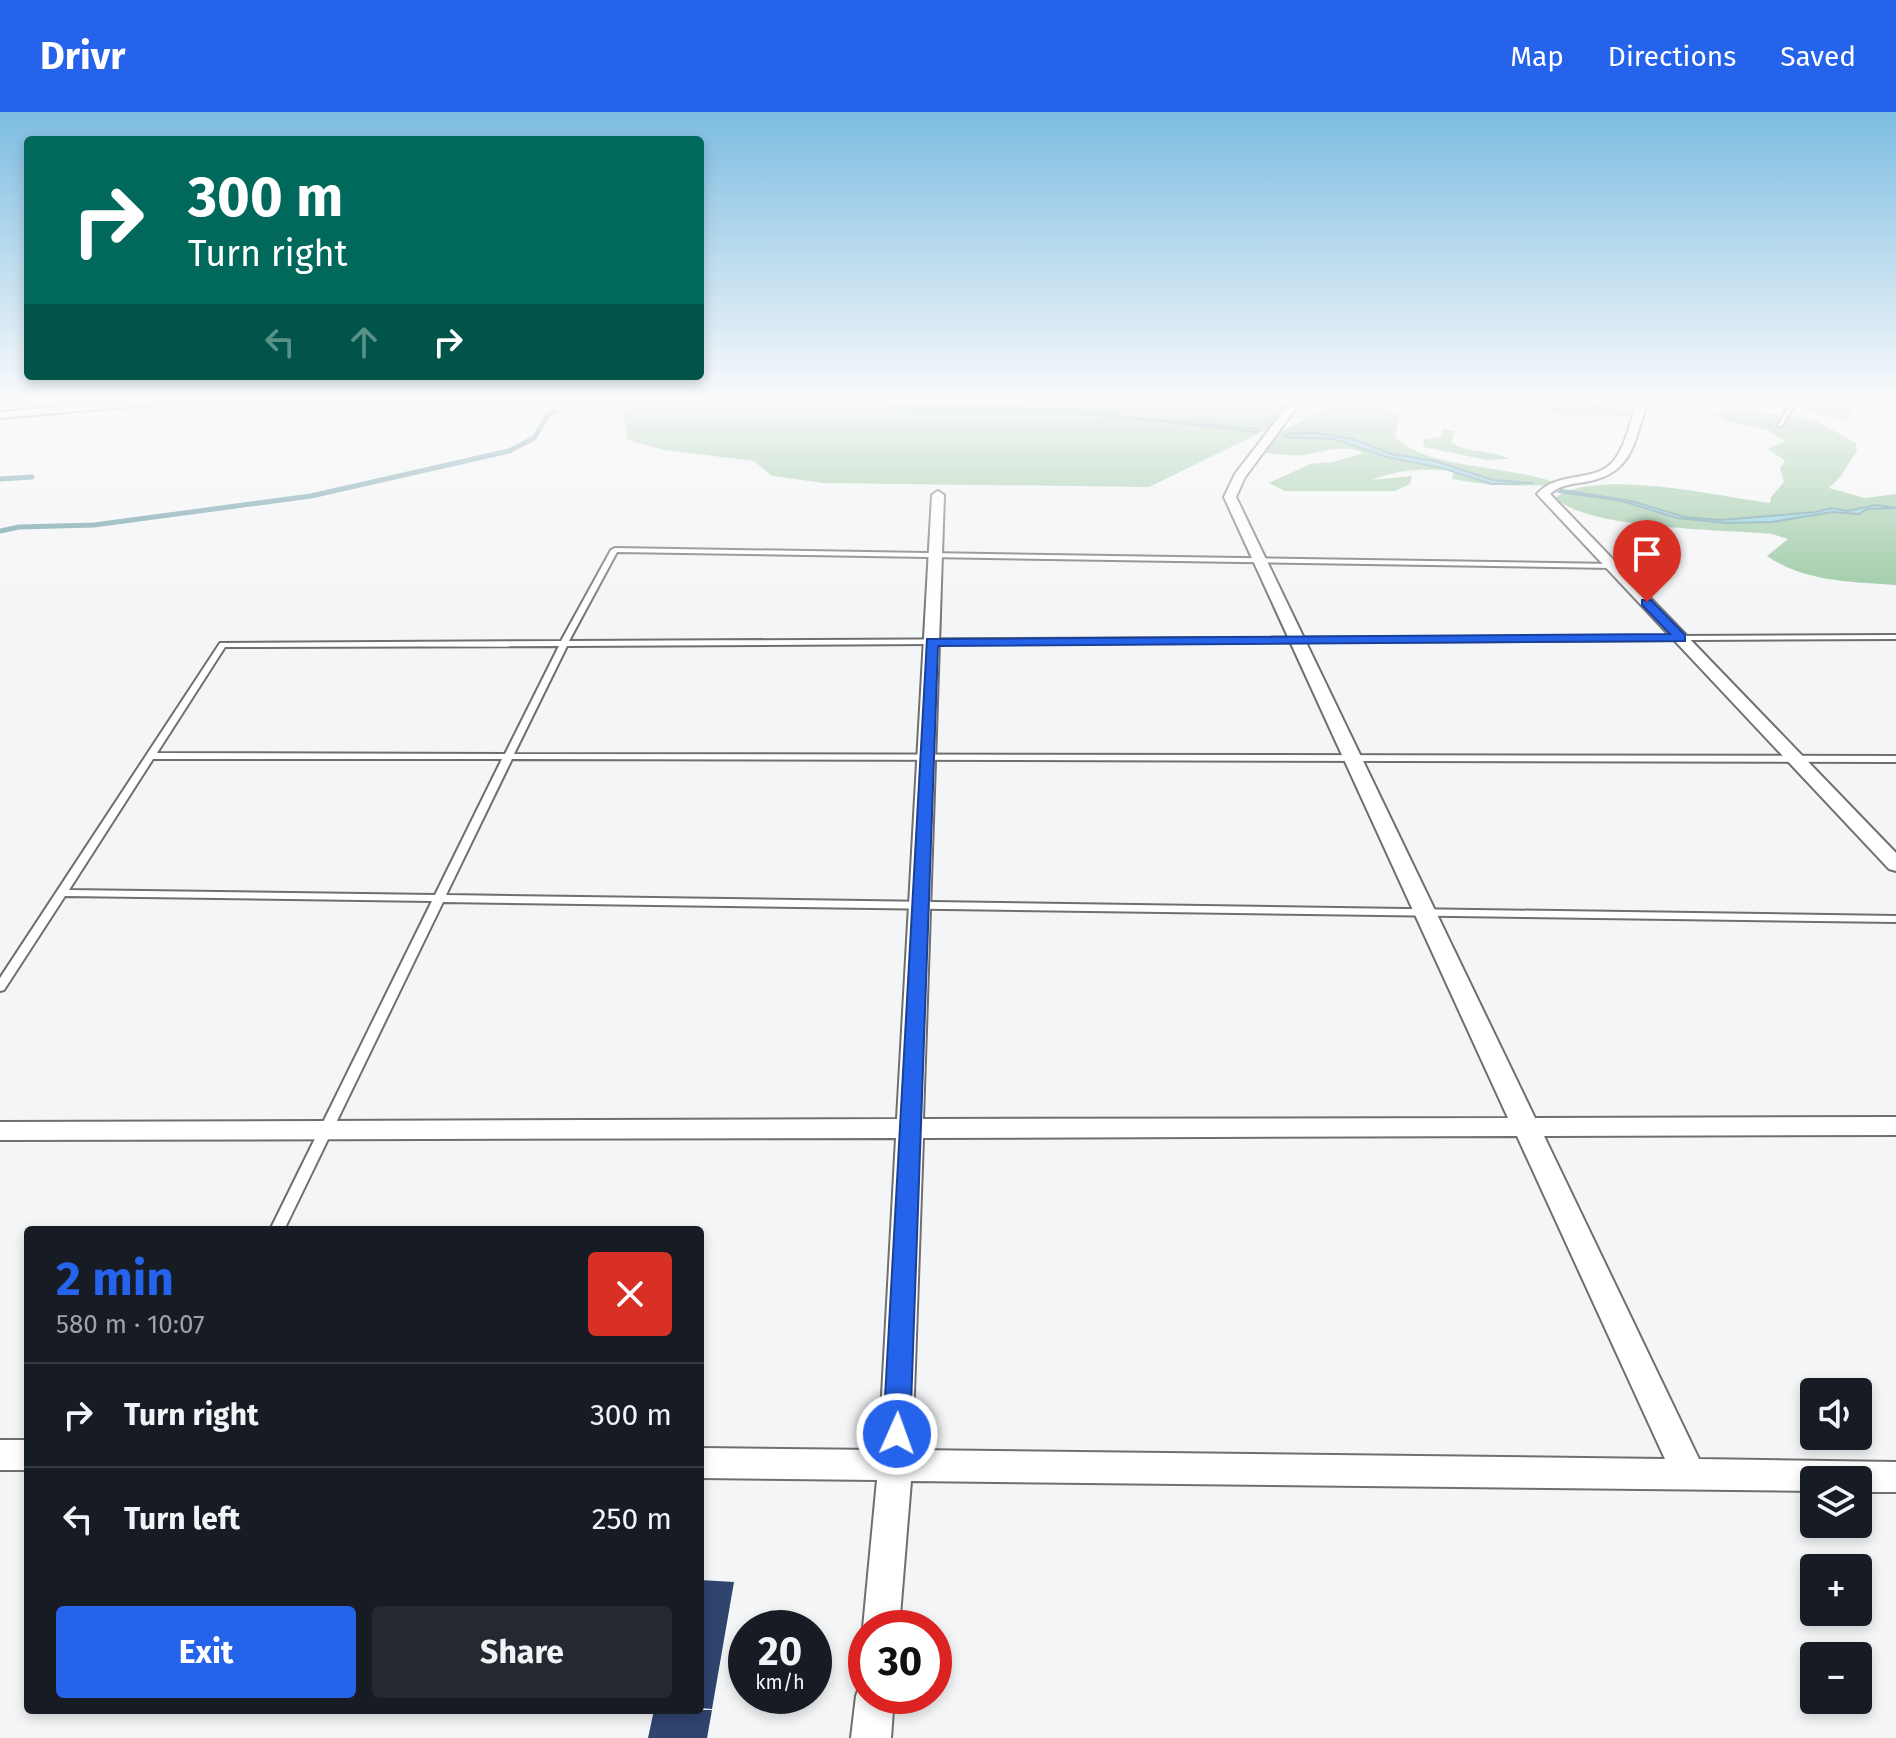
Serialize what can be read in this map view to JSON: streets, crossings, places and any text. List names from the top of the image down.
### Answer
{
  "page": {
    "header": "Drivr",
    "nav": ["Map", "Directions", "Saved"],
    "turn": ["300 m", "Turn right"],
    "heading": ["2 min", "580 m · 10:07"],
    "list": [
      {
        "name": "Turn right",
        "value": "300 m"
      },
      {
        "name": "Turn left",
        "value": "250 m"
      }
    ],
    "map_buttons": ["+", "−"],
    "buttons": ["Exit", "Share"],
    "speed": "20 km/h",
    "limit": "30"
  }
}
